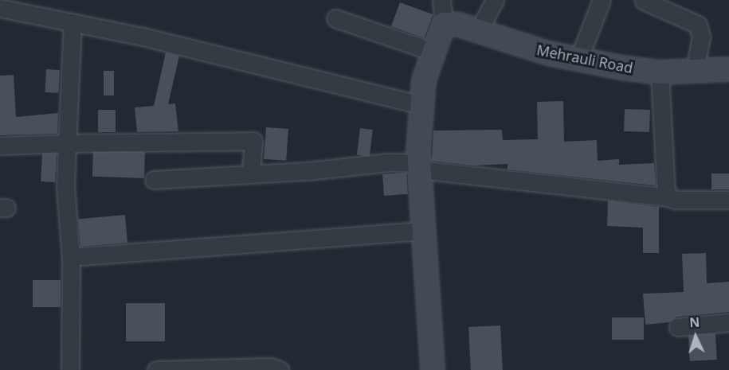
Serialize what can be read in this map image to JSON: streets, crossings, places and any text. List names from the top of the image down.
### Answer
{
  "streets": {
    "street": ["Mehrauli Road"]
  },
  "north": "top"
}
